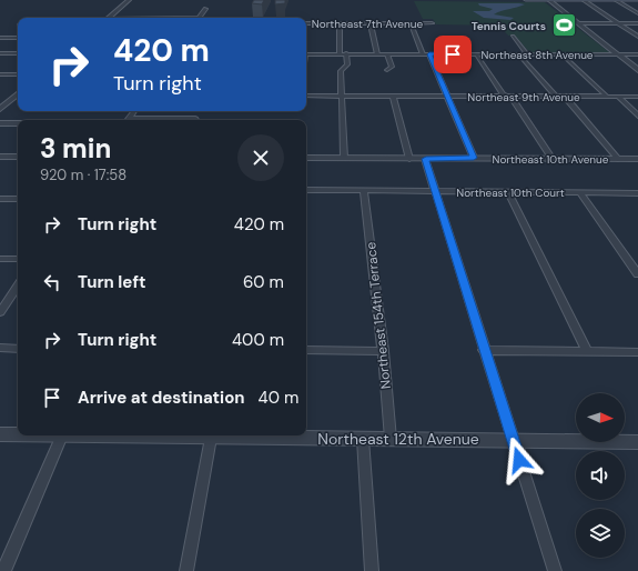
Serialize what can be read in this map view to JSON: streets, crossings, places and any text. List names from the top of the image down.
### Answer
{
  "streets": {
    "street": [
      "Northeast 7th Avenue",
      "Northeast 8th Avenue",
      "Northeast 9th Avenue",
      "Northeast 10th Avenue",
      "Northeast 10th Court",
      "Northeast 154th Terrace",
      "Northeast 12th Avenue"
    ]
  },
  "crossings": [
    ["Northeast 10th Court", "Northeast 154th Terrace"],
    ["Northeast 154th Terrace", "Northeast 12th Avenue"]
  ],
  "places": {
    "sports": ["Tennis Courts"]
  },
  "north": "right",
  "page": {
    "turn": ["420 m", "Turn right"],
    "heading": ["3 min", "920 m · 17:58"],
    "list": [
      {
        "name": "Turn right",
        "value": "420 m"
      },
      {
        "name": "Turn left",
        "value": "60 m"
      },
      {
        "name": "Turn right",
        "value": "400 m"
      },
      {
        "name": "Arrive at destination",
        "value": "40 m"
      }
    ]
  }
}
